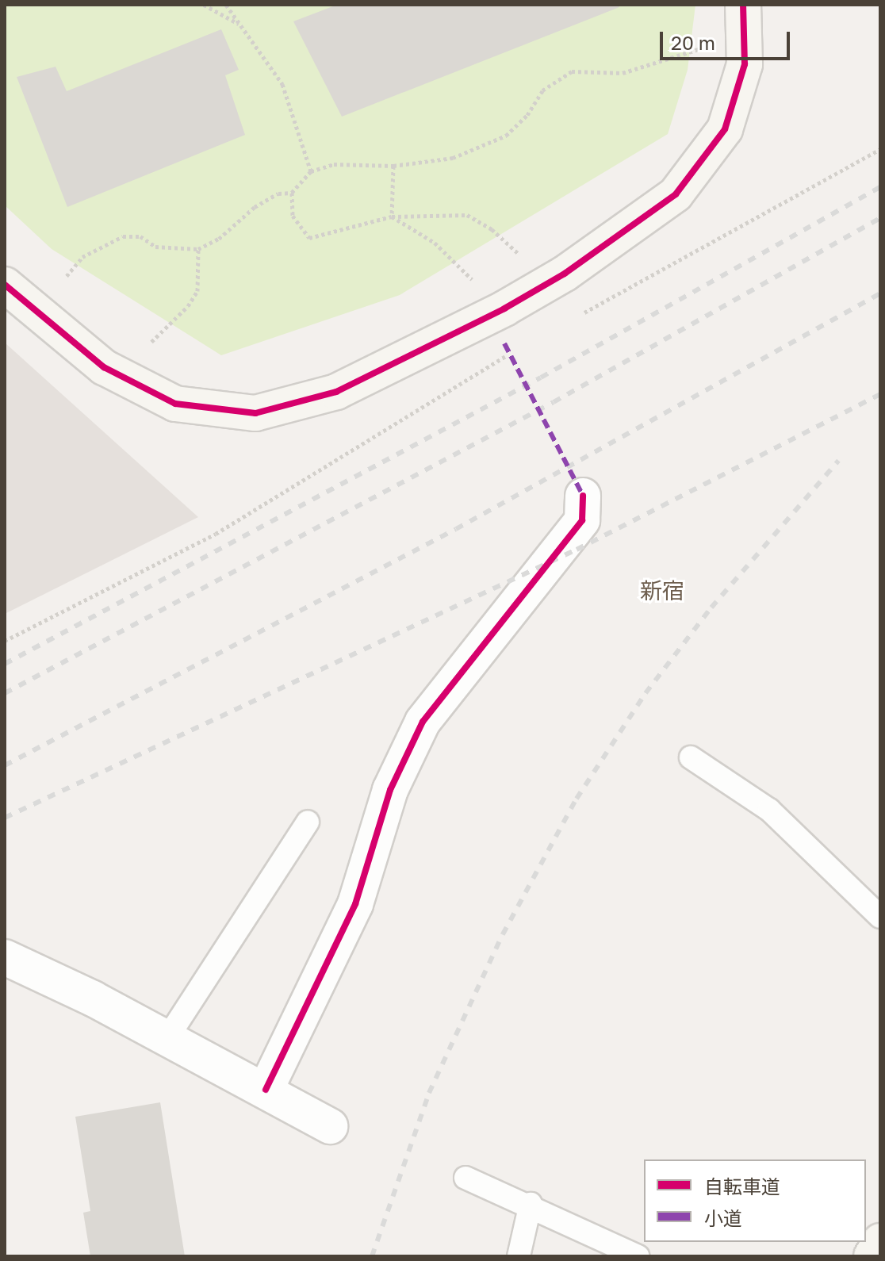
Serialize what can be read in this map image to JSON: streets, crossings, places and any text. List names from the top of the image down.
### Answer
{
  "districts": ["新宿"],
  "legend": ["自転車道", "小道"],
  "scale_bar": "20 m"
}
